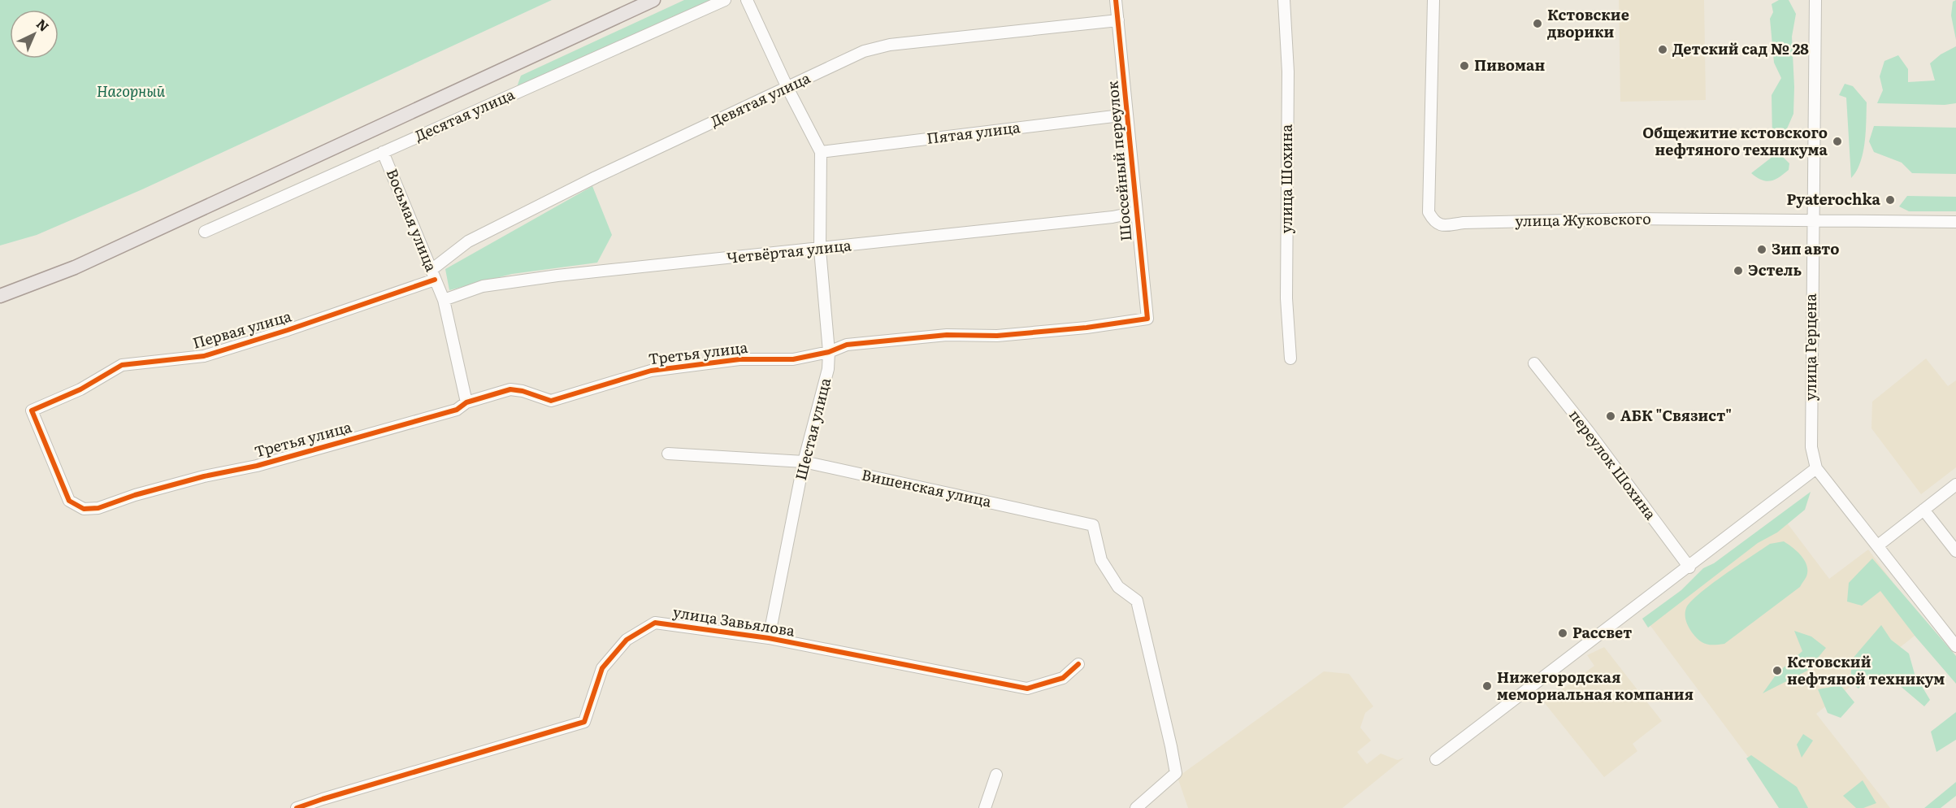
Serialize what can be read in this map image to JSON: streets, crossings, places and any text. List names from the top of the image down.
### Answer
{
  "streets": {
    "street": [
      "Девятая улица",
      "Десятая улица",
      "Пятая улица",
      "Шоссейный переулок",
      "улица Шохина",
      "Восьмая улица",
      "улица Жуковского",
      "Четвёртая улица",
      "Первая улица",
      "улица Герцена",
      "Третья улица",
      "Шестая улица",
      "переулок Шохина",
      "Вишенская улица",
      "улица Завьялова"
    ]
  },
  "crossings": [
    ["Девятая улица", "Шоссейный переулок"],
    ["Девятая улица", "Восьмая улица"],
    ["Девятая улица", "Первая улица"],
    ["Девятая улица", "Шестая улица"],
    ["Десятая улица", "Восьмая улица"],
    ["Пятая улица", "Шоссейный переулок"],
    ["Пятая улица", "Шестая улица"],
    ["Шоссейный переулок", "Четвёртая улица"],
    ["Шоссейный переулок", "Третья улица"],
    ["Восьмая улица", "Четвёртая улица"],
    ["Восьмая улица", "Первая улица"],
    ["Восьмая улица", "Третья улица"],
    ["улица Жуковского", "улица Герцена"],
    ["Четвёртая улица", "Шестая улица"],
    ["Первая улица", "Третья улица"],
    ["Третья улица", "Шестая улица"],
    ["Шестая улица", "Вишенская улица"],
    ["Шестая улица", "улица Завьялова"]
  ],
  "parks": ["Нагорный"],
  "places": [
    "Кстовские дворики",
    "Детский сад № 28",
    "Пивоман",
    "Общежитие кстовского нефтяного техникума",
    "Pyaterochka",
    "Зип авто",
    "Эстель",
    "АБК \"Связист\"",
    "Рассвет",
    "Кстовский нефтяной техникум",
    "Нижегородская мемориальная компания"
  ],
  "north": "top right"
}
